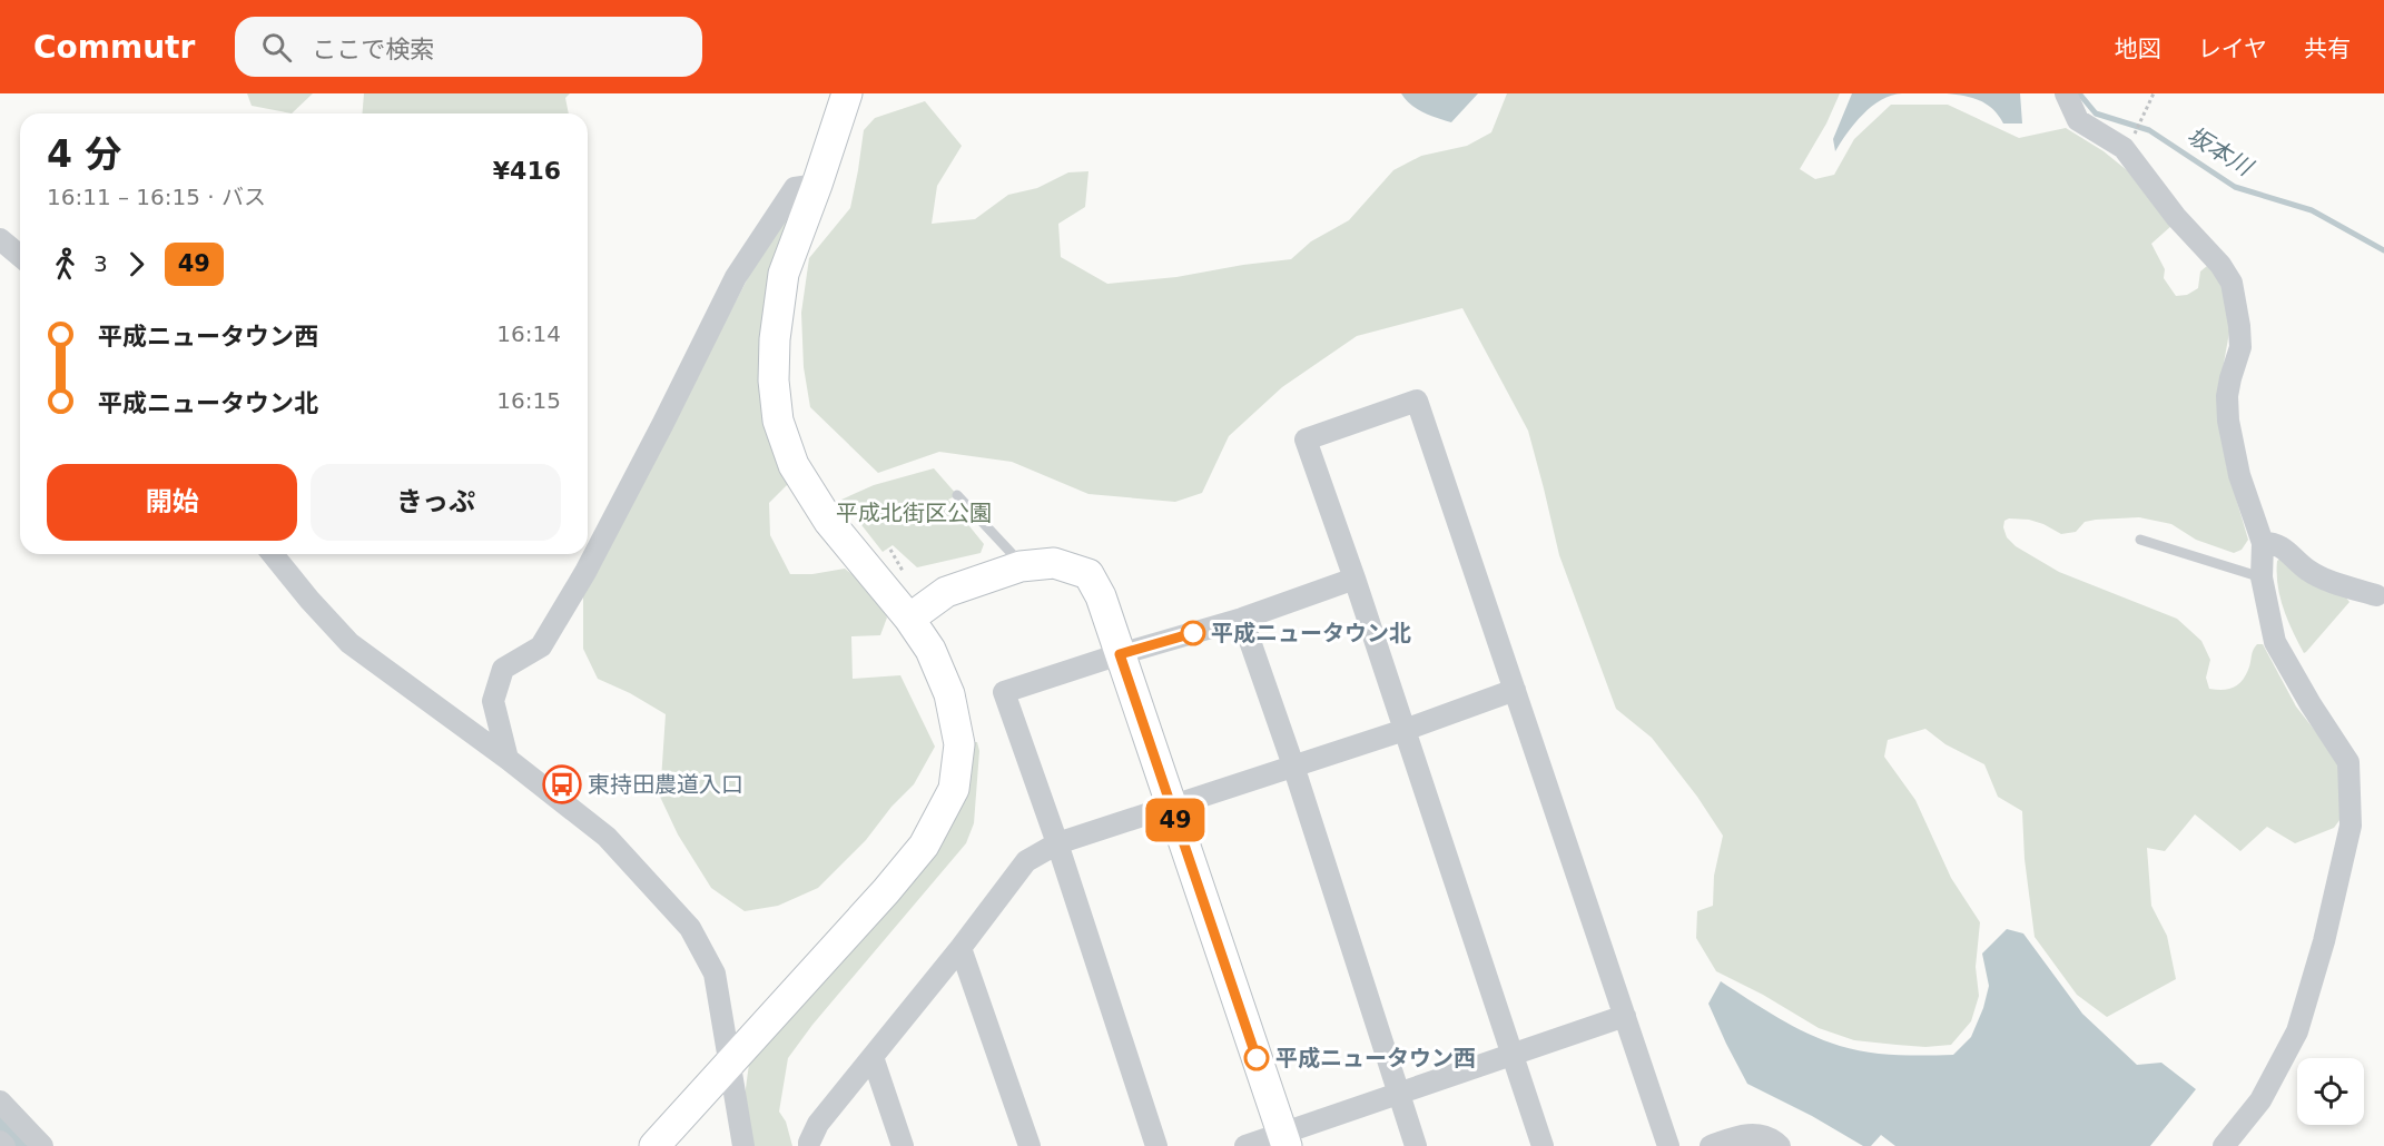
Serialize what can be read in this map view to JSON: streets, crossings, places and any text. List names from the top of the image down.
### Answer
{
  "water": ["坂本川"],
  "parks": ["平成北街区公園"],
  "places": {
    "other": ["平成ニュータウン北", "平成ニュータウン西"],
    "bus stop": ["東持田農道入口"]
  },
  "lines": ["bus line 49"],
  "page": {
    "header": "Commutr",
    "search": "ここで検索",
    "nav": ["地図", "レイヤ", "共有"],
    "on_map": "49",
    "heading": ["4 分", "16:11 – 16:15 · バス", "¥416"],
    "legs": ["3", "49"],
    "list": [
      {
        "name": "平成ニュータウン西",
        "value": "16:14"
      },
      {
        "name": "平成ニュータウン北",
        "value": "16:15"
      }
    ],
    "buttons": ["開始", "きっぷ"]
  }
}
